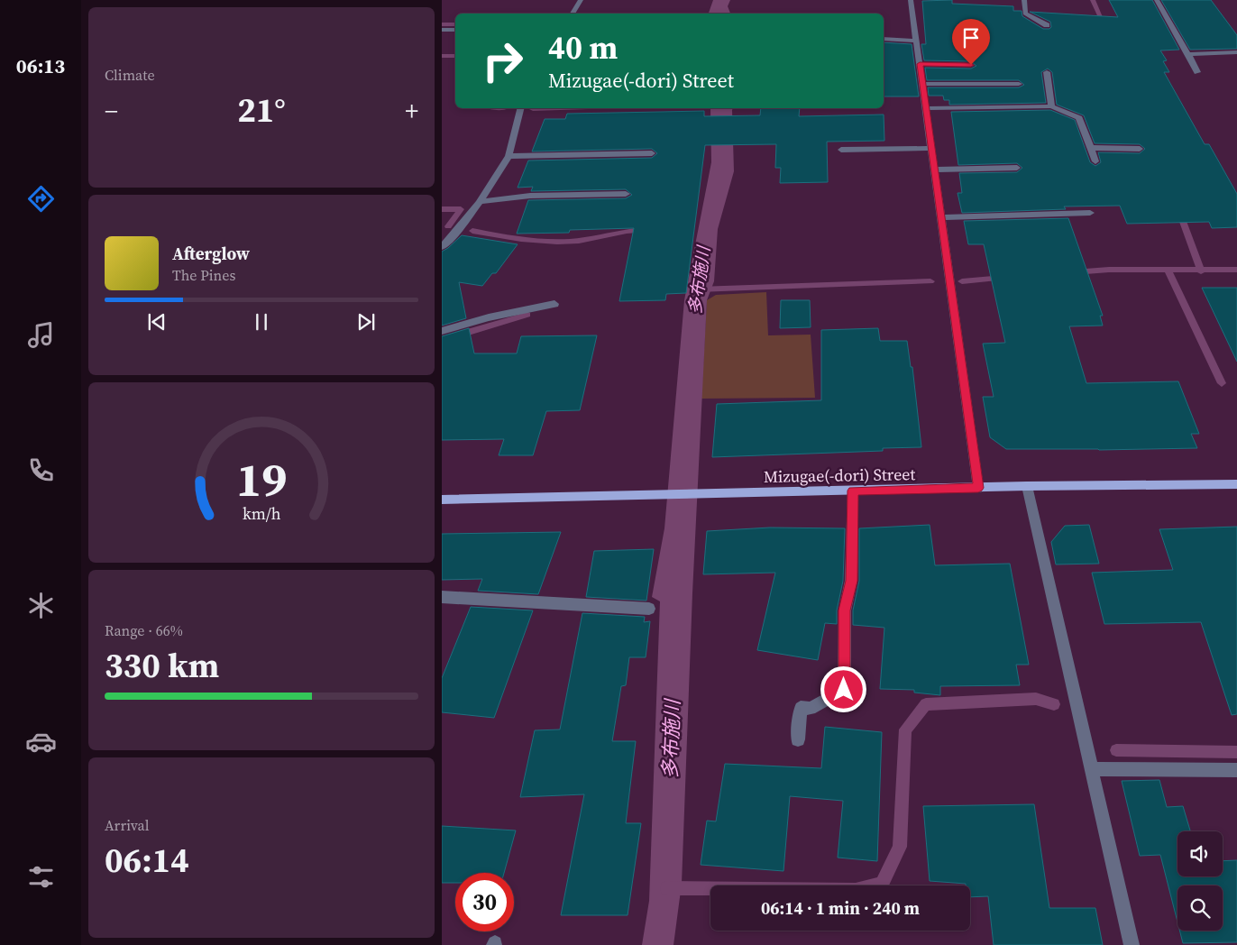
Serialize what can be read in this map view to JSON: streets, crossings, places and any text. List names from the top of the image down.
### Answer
{
  "streets": {
    "main road": ["Mizugae(-dori) Street"]
  },
  "water": ["多布施川"],
  "page": {
    "tabs": "06:13",
    "tile": [
      "Climate",
      ["Range · 66%", "330 km"],
      ["Arrival", "06:14"]
    ],
    "turn": ["40 m", "Mizugae(-dori) Street"],
    "heat": ["−", "21°", "+"],
    "song": ["Afterglow", "The Pines"],
    "limit": "30",
    "trip": "06:14 · 1 min · 240 m",
    "gauge": ["19", "km/h"]
  }
}
